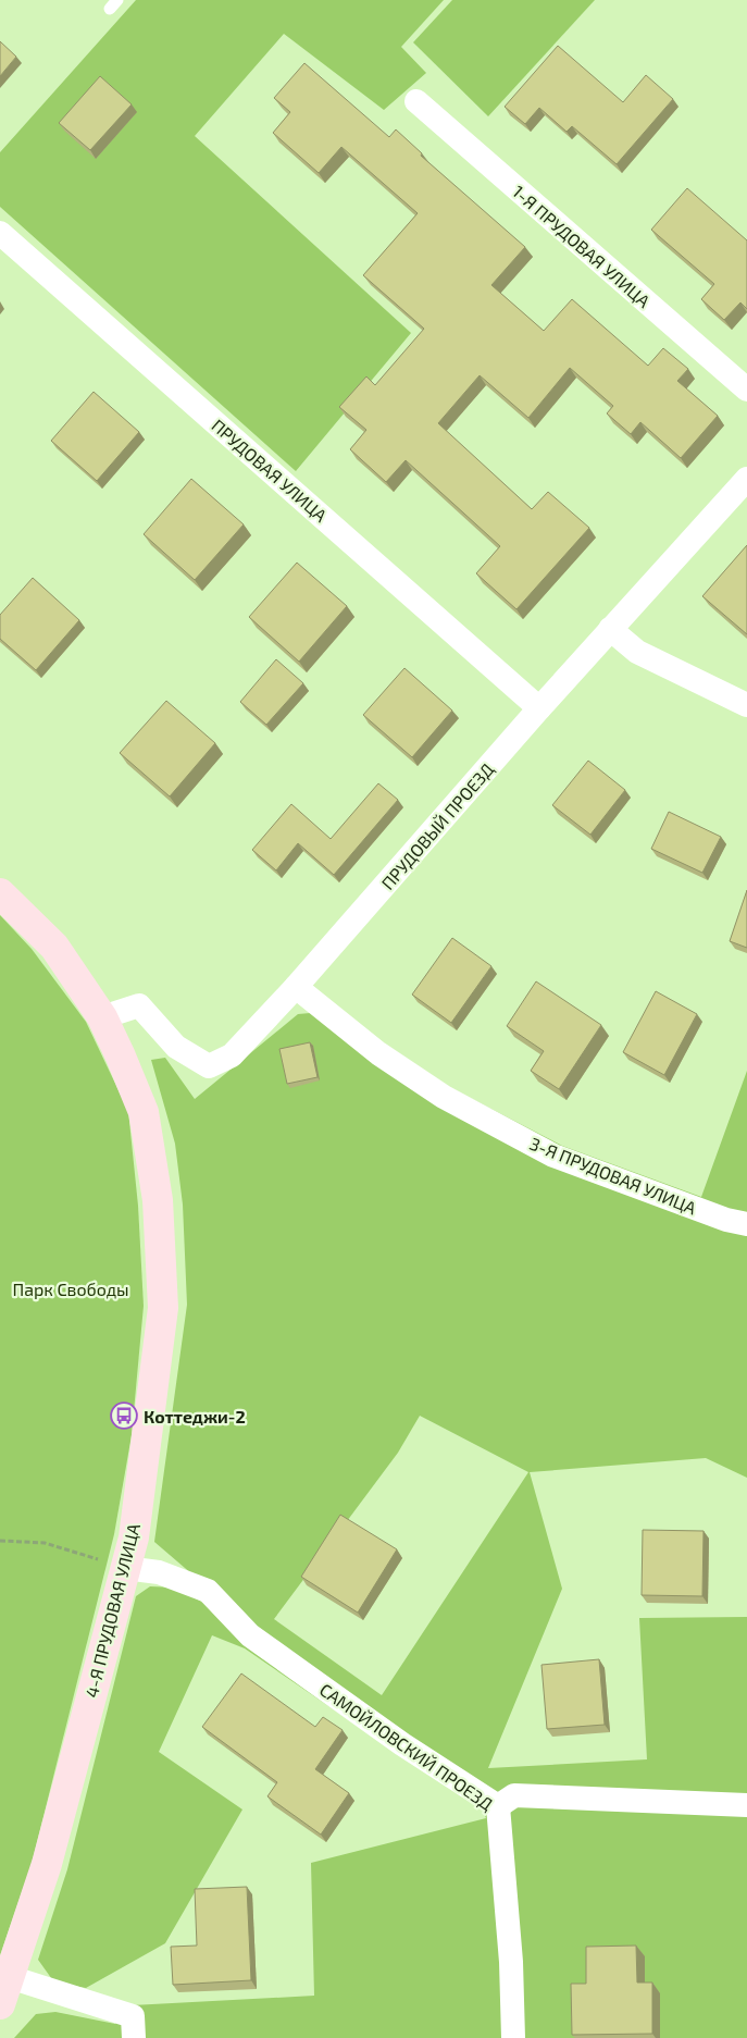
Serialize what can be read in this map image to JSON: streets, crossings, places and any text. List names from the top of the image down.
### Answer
{
  "streets": {
    "main road": ["4-Я ПРУДОВАЯ УЛИЦА"],
    "street": [
      "1-Я ПРУДОВАЯ УЛИЦА",
      "ПРУДОВАЯ УЛИЦА",
      "ПРУДОВЫЙ ПРОЕЗД",
      "3-Я ПРУДОВАЯ УЛИЦА",
      "САМОЙЛОВСКИЙ ПРОЕЗД"
    ]
  },
  "crossings": [
    ["ПРУДОВАЯ УЛИЦА", "ПРУДОВЫЙ ПРОЕЗД"],
    ["ПРУДОВЫЙ ПРОЕЗД", "3-Я ПРУДОВАЯ УЛИЦА"],
    ["ПРУДОВЫЙ ПРОЕЗД", "4-Я ПРУДОВАЯ УЛИЦА"],
    ["4-Я ПРУДОВАЯ УЛИЦА", "САМОЙЛОВСКИЙ ПРОЕЗД"]
  ],
  "parks": ["Парк Свободы"],
  "places": {
    "bus stop": ["Коттеджи-2"]
  }
}
